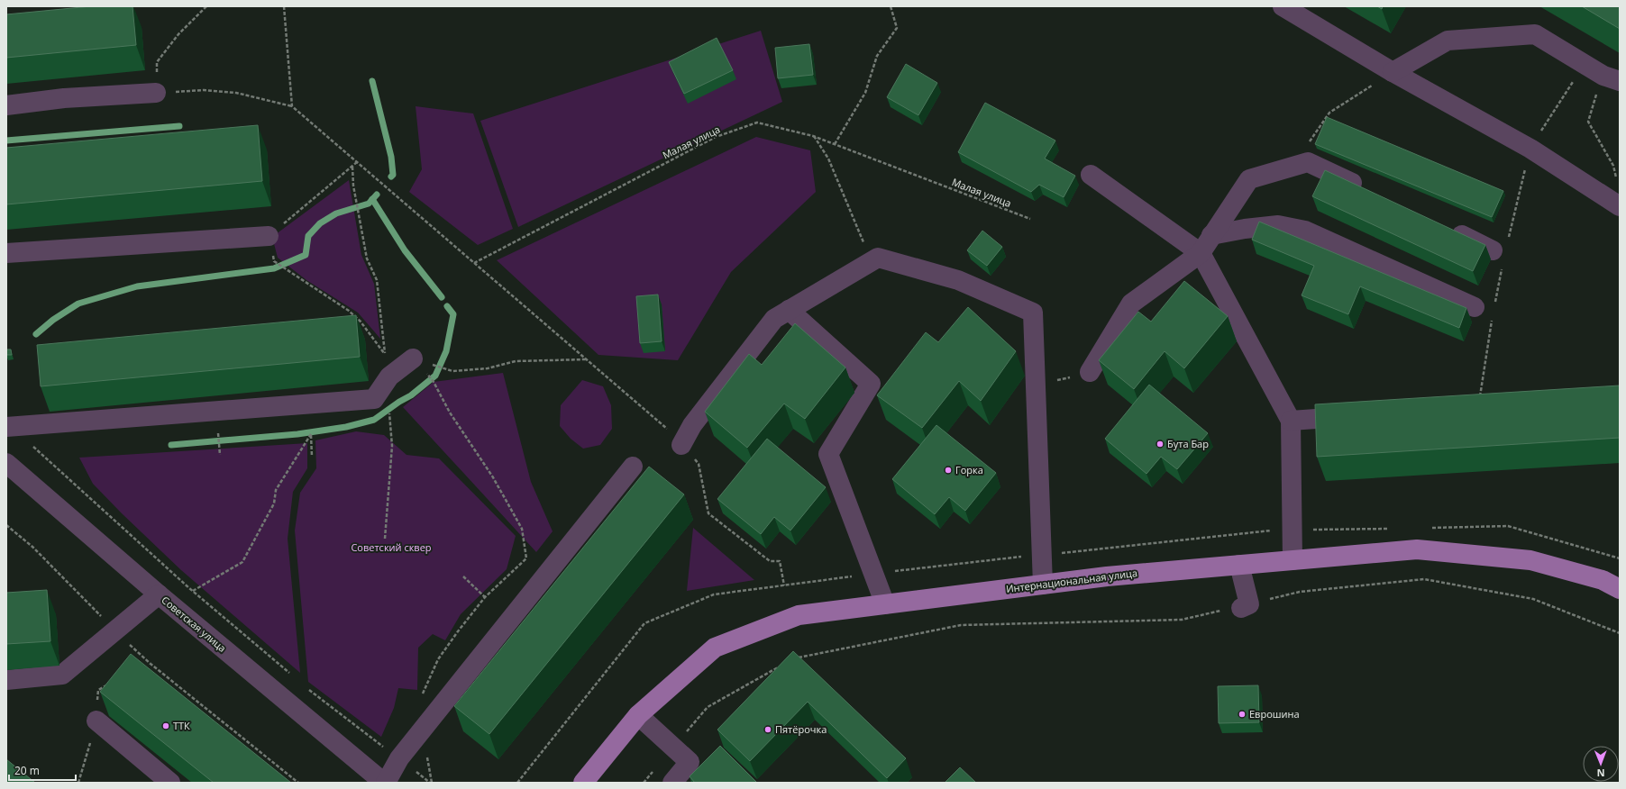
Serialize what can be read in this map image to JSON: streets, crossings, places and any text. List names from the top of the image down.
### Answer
{
  "streets": {
    "main road": ["Интернациональная улица"],
    "street": ["Советская улица"],
    "path": ["Малая улица"]
  },
  "parks": ["Советский сквер"],
  "places": [
    "Бута Бар",
    "Горка",
    "Еврошина",
    "ТТК",
    "Пятёрочка"
  ],
  "scale_bar": "20 m",
  "north": "bottom"
}
